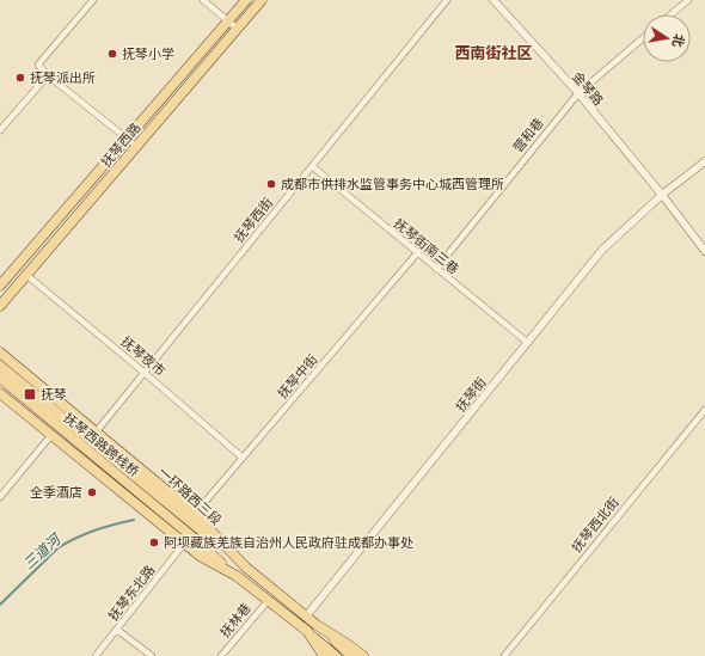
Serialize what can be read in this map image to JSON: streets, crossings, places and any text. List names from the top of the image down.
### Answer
{
  "streets": {
    "main road": ["抚琴西路", "抚琴西路跨线桥", "一环路西三段"],
    "street": [
      "金琴路",
      "营和巷",
      "抚琴西街",
      "抚琴街南三巷",
      "抚琴夜市",
      "抚琴中街",
      "抚琴街",
      "抚琴西北街",
      "抚琴东北路",
      "抚林巷"
    ]
  },
  "crossings": [
    ["金琴路", "营和巷"],
    ["金琴路", "抚琴街"],
    ["营和巷", "抚琴街南三巷"],
    ["抚琴西路", "抚琴夜市"],
    ["抚琴西街", "抚琴街南三巷"],
    ["抚琴西街", "抚琴夜市"],
    ["抚琴西街", "一环路西三段"],
    ["抚琴街南三巷", "抚琴中街"],
    ["抚琴街南三巷", "抚琴街"],
    ["抚琴夜市", "抚琴中街"],
    ["抚琴中街", "抚琴西路跨线桥"],
    ["抚琴中街", "一环路西三段"],
    ["抚琴街", "一环路西三段"],
    ["抚琴西路跨线桥", "一环路西三段"]
  ],
  "districts": ["西南街社区"],
  "water": ["三道河"],
  "places": {
    "other": [
      "抚琴小学",
      "抚琴派出所",
      "成都市供排水监管事务中心城西管理所",
      "全季酒店",
      "阿坝藏族羌族自治州人民政府驻成都办事处"
    ],
    "transit": ["抚琴"]
  },
  "north": "right"
}
